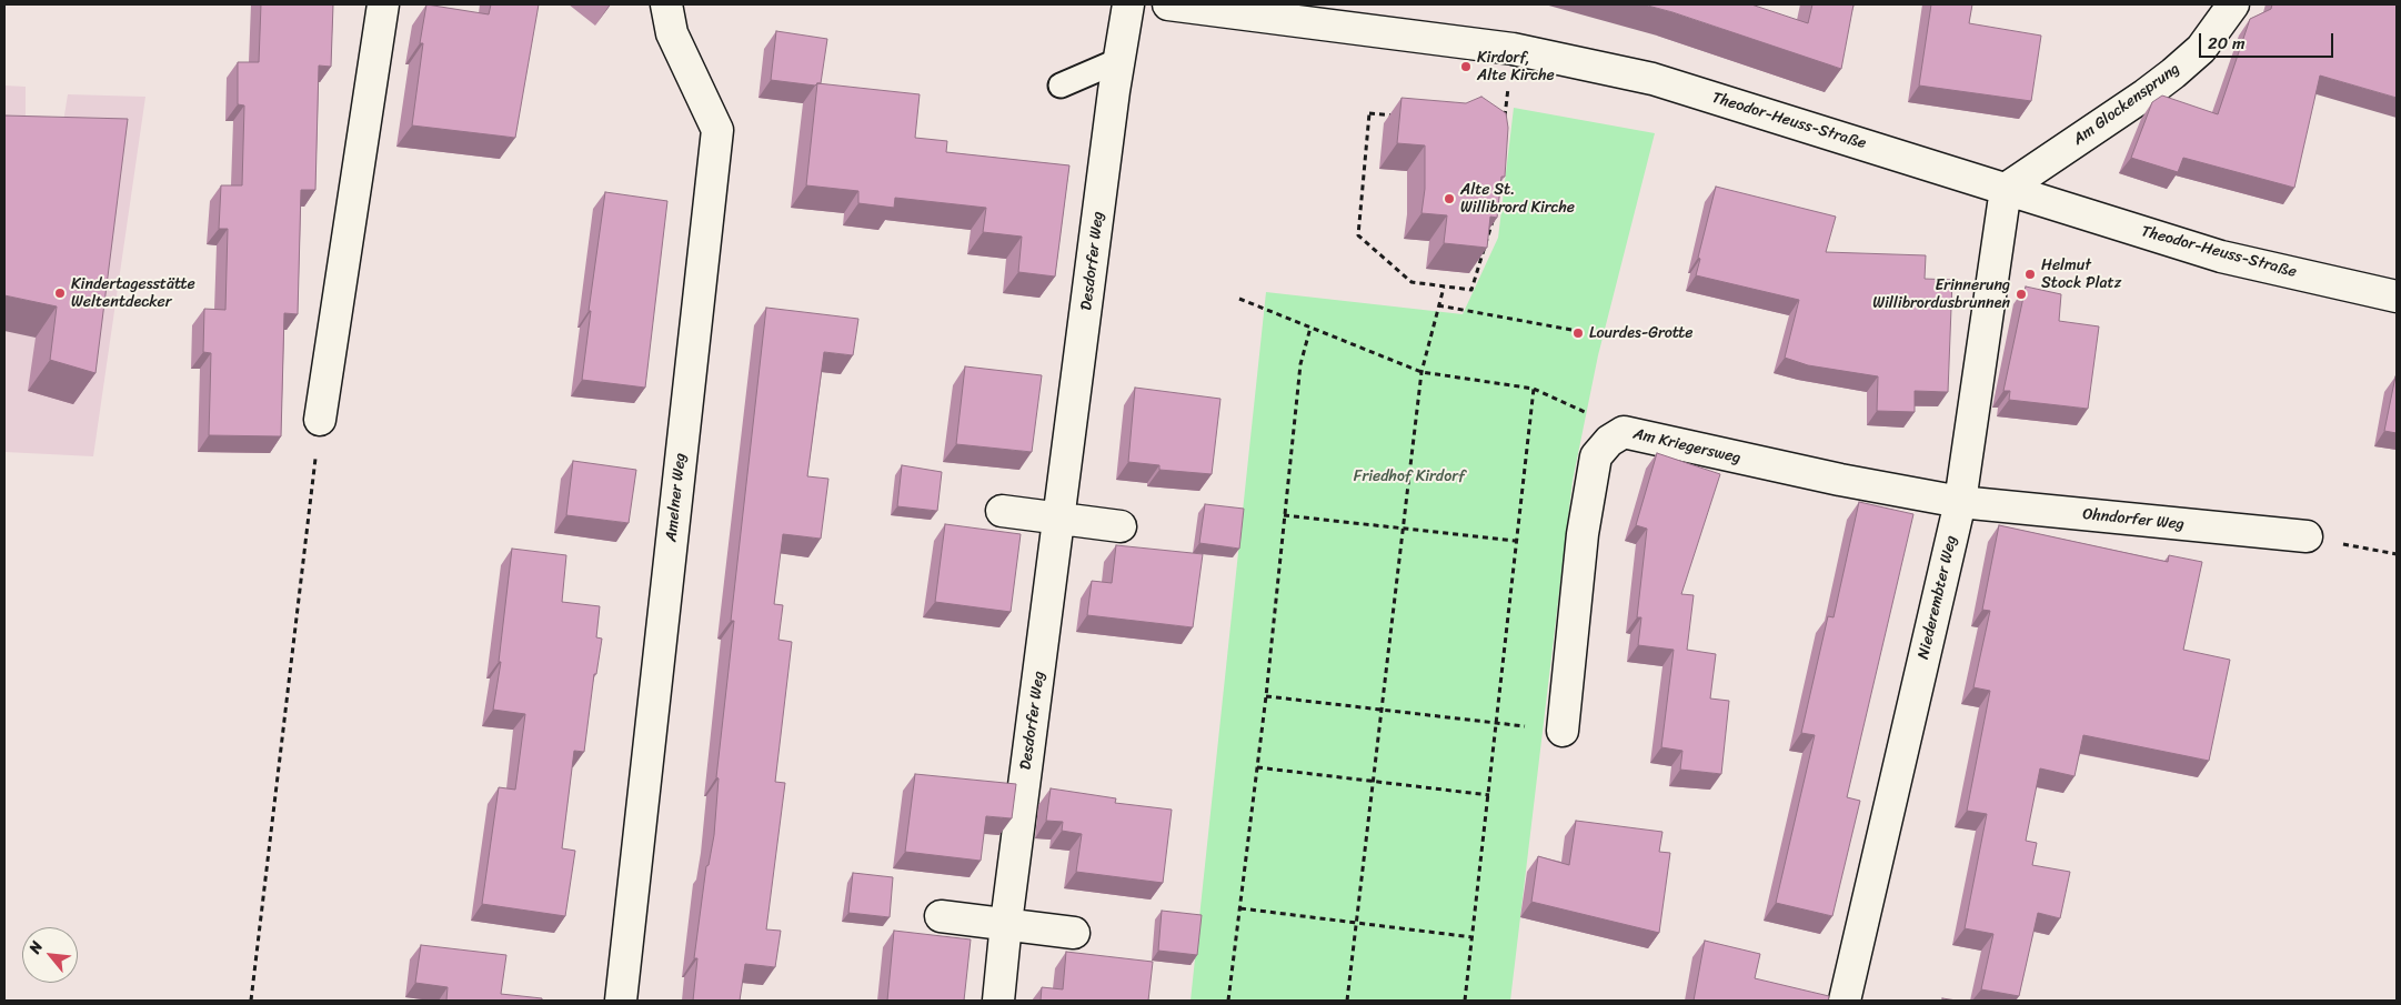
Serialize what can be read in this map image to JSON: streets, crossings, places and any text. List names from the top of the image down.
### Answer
{
  "streets": {
    "street": [
      "Am Glockensprung",
      "Theodor-Heuss-Straße",
      "Desdorfer Weg",
      "Am Kriegersweg",
      "Amelner Weg",
      "Ohndorfer Weg",
      "Niederembter Weg"
    ]
  },
  "crossings": [
    ["Am Glockensprung", "Theodor-Heuss-Straße"],
    ["Am Glockensprung", "Niederembter Weg"],
    ["Theodor-Heuss-Straße", "Niederembter Weg"],
    ["Am Kriegersweg", "Ohndorfer Weg"],
    ["Am Kriegersweg", "Niederembter Weg"],
    ["Ohndorfer Weg", "Niederembter Weg"]
  ],
  "parks": ["Friedhof Kirdorf"],
  "places": [
    "Kirdorf, Alte Kirche",
    "Alte St. Willibrord Kirche",
    "Helmut Stock Platz",
    "Kindertagesstätte Weltentdecker",
    "Erinnerung Willibrordusbrunnen",
    "Lourdes-Grotte"
  ],
  "scale_bar": "20 m",
  "north": "top left"
}
